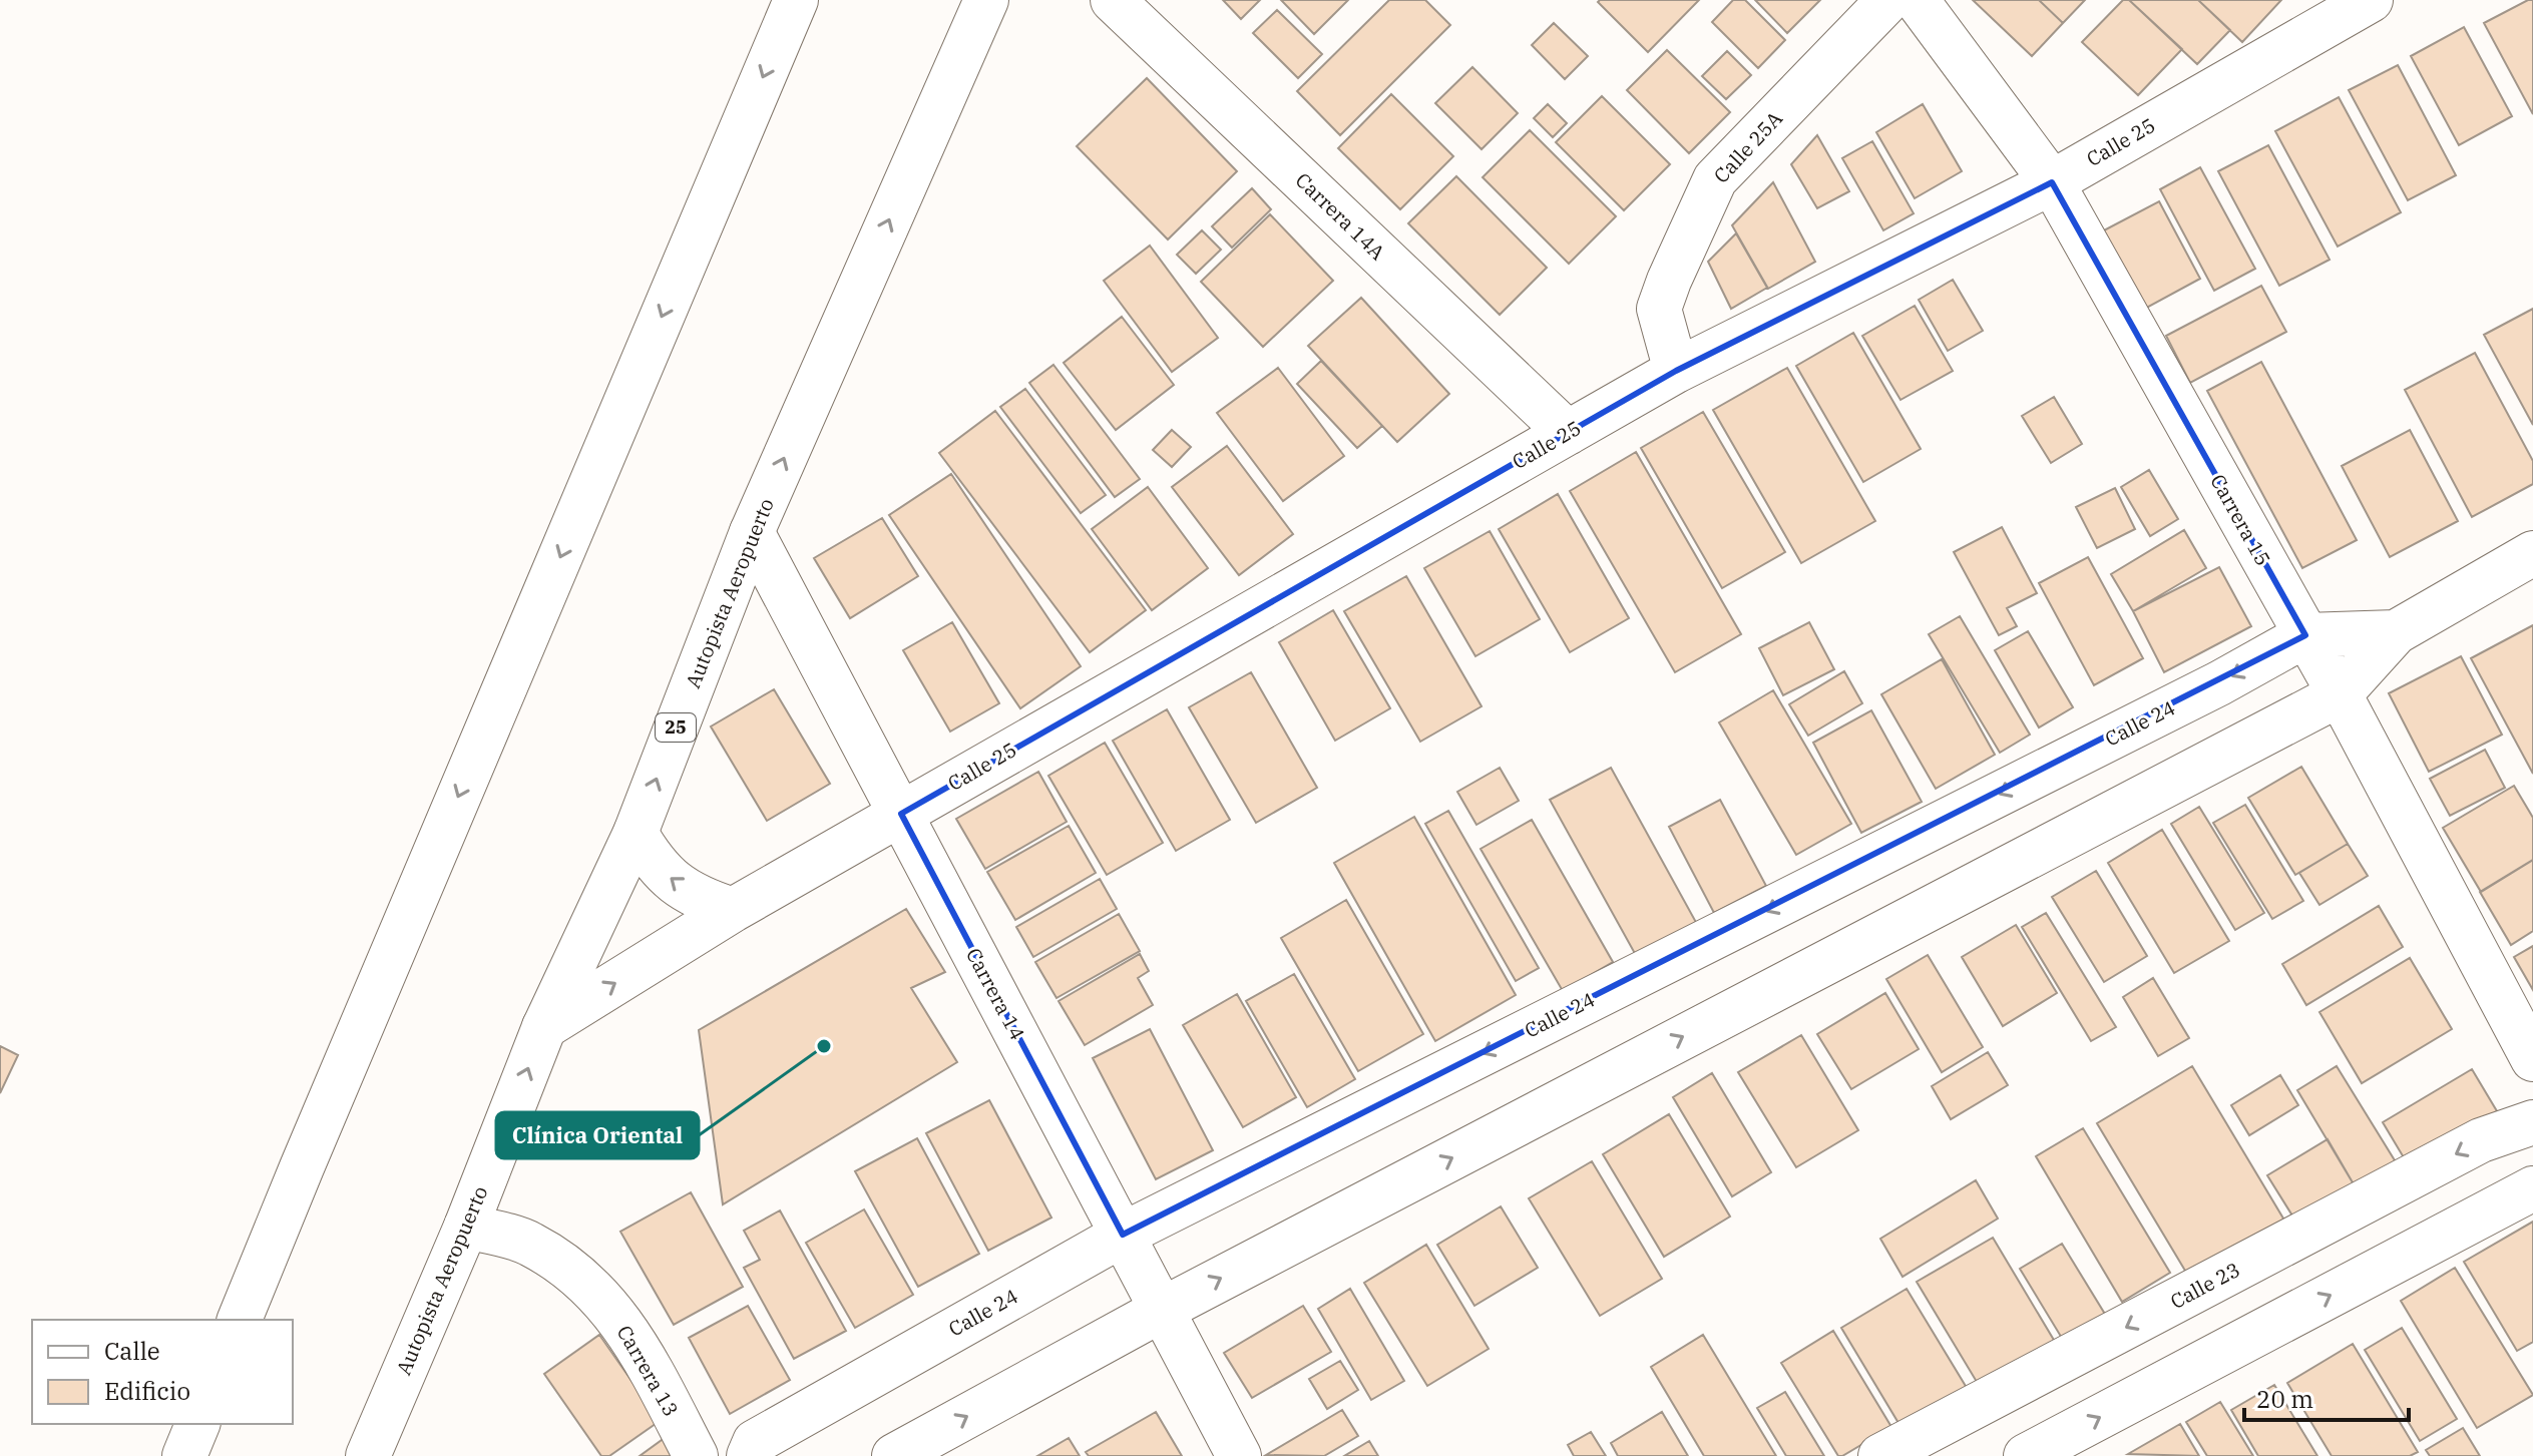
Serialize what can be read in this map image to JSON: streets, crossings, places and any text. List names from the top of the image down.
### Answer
{
  "streets": {
    "main road": [
      "Calle 25",
      "Calle 25A",
      "Carrera 14A",
      "Carrera 15",
      "Autopista Aeropuerto",
      "Calle 24",
      "25",
      "Carrera 14",
      "Calle 23",
      "Carrera 13"
    ]
  },
  "crossings": [
    ["Calle 25", "Calle 25A"],
    ["Calle 25", "Carrera 14A"],
    ["Calle 25", "Carrera 15"],
    ["Calle 25", "Autopista Aeropuerto"],
    ["Calle 25", "Carrera 14"],
    ["Carrera 15", "Calle 24"],
    ["Autopista Aeropuerto", "Carrera 14"],
    ["Autopista Aeropuerto", "Carrera 13"],
    ["Calle 24", "Carrera 14"]
  ],
  "places": ["Clínica Oriental"],
  "legend": ["Calle", "Edificio"],
  "scale_bar": "20 m"
}
